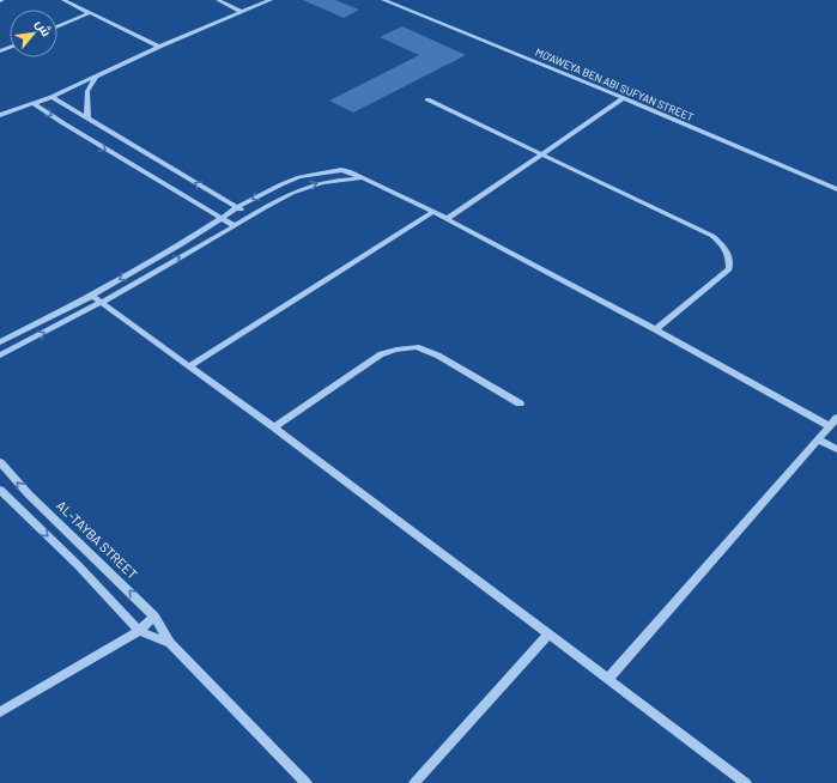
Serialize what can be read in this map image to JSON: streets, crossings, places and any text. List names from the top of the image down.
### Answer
{
  "streets": {
    "street": ["MO'AWEYA BEN ABI SUFYAN STREET", "AL-TAYBA STREET"]
  },
  "north": "top right"
}
